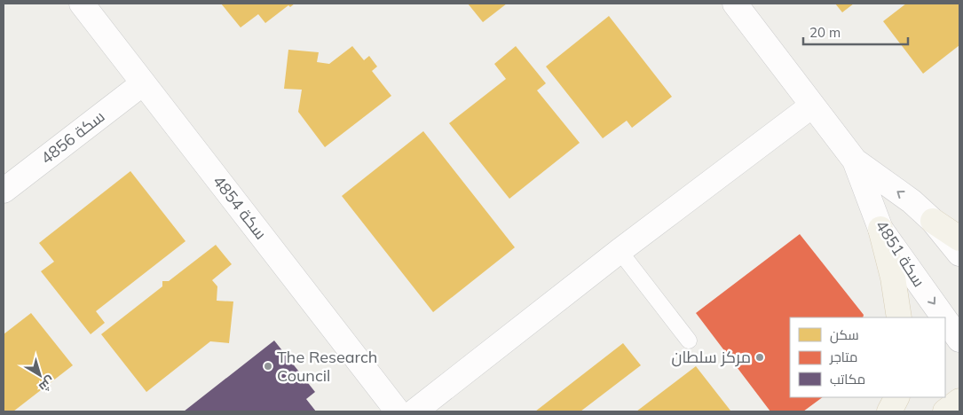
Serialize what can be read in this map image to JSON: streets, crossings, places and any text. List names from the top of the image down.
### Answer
{
  "streets": {
    "street": ["سكة 4856", "سكة 4854", "سكة 4851"]
  },
  "crossings": [
    ["سكة 4856", "سكة 4854"]
  ],
  "places": ["مركز سلطان", "The Research Council"],
  "legend": ["سكن", "متاجر", "مكاتب"],
  "scale_bar": "20 m",
  "north": "bottom right"
}
